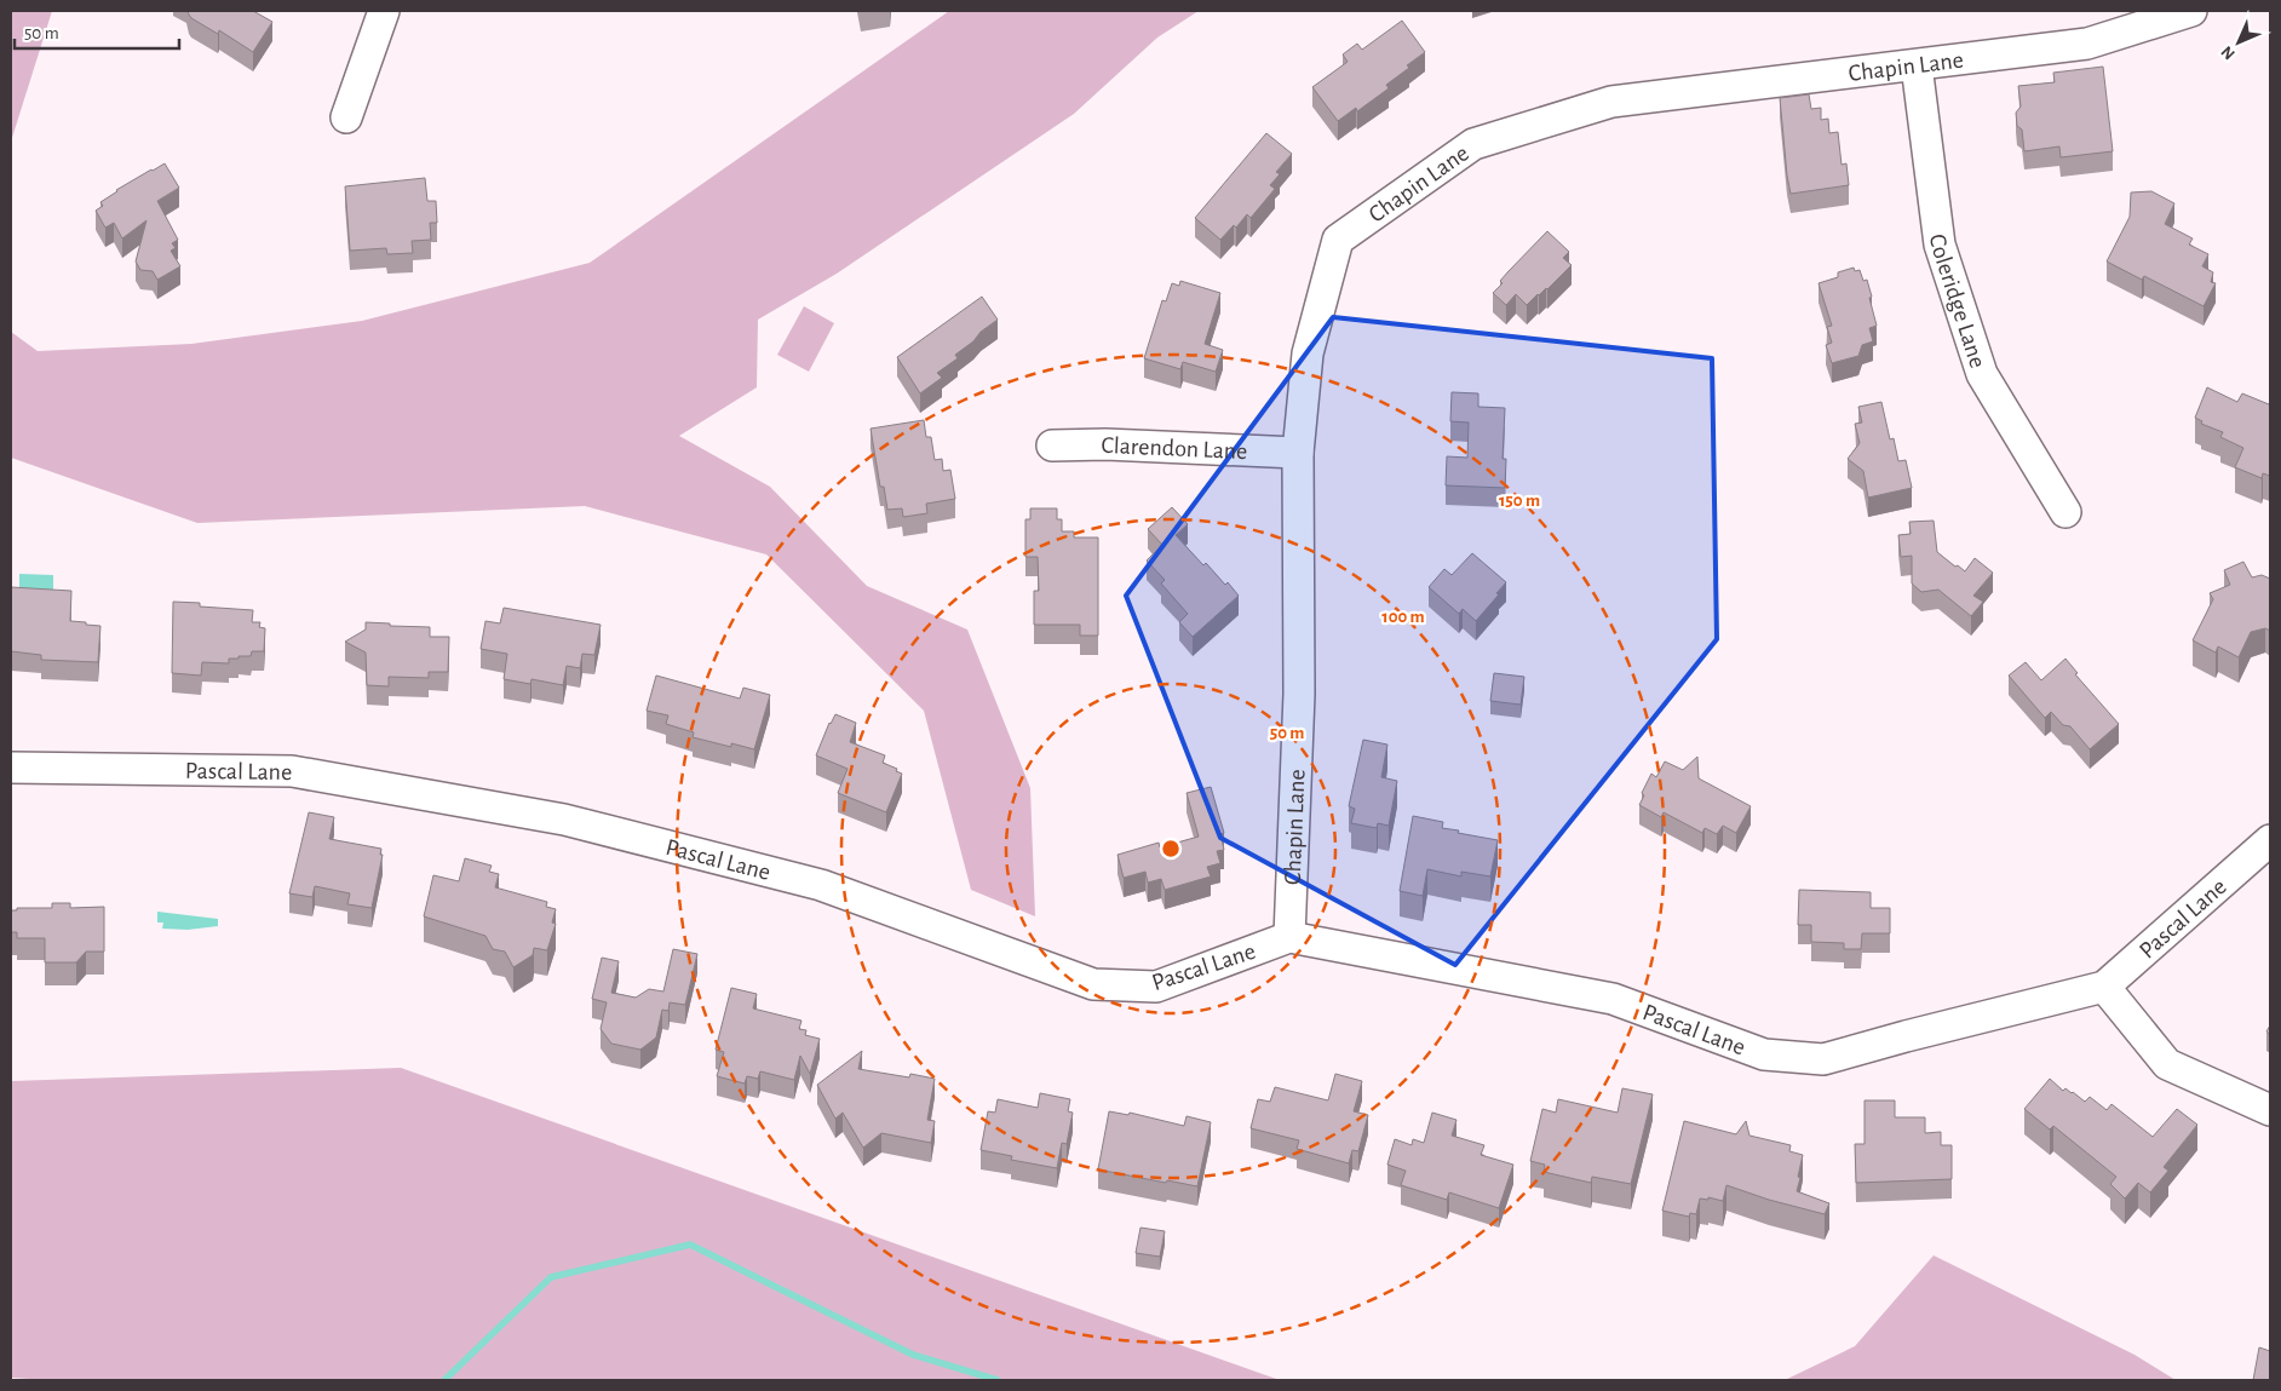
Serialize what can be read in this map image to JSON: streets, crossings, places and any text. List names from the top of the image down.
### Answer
{
  "streets": {
    "street": [
      "Chapin Lane",
      "Coleridge Lane",
      "Clarendon Lane",
      "Pascal Lane"
    ]
  },
  "crossings": [
    ["Chapin Lane", "Coleridge Lane"],
    ["Chapin Lane", "Clarendon Lane"],
    ["Chapin Lane", "Pascal Lane"]
  ],
  "scale_bar": "50 m",
  "north": "bottom left",
  "rings": ["150 m", "100 m", "50 m"]
}
